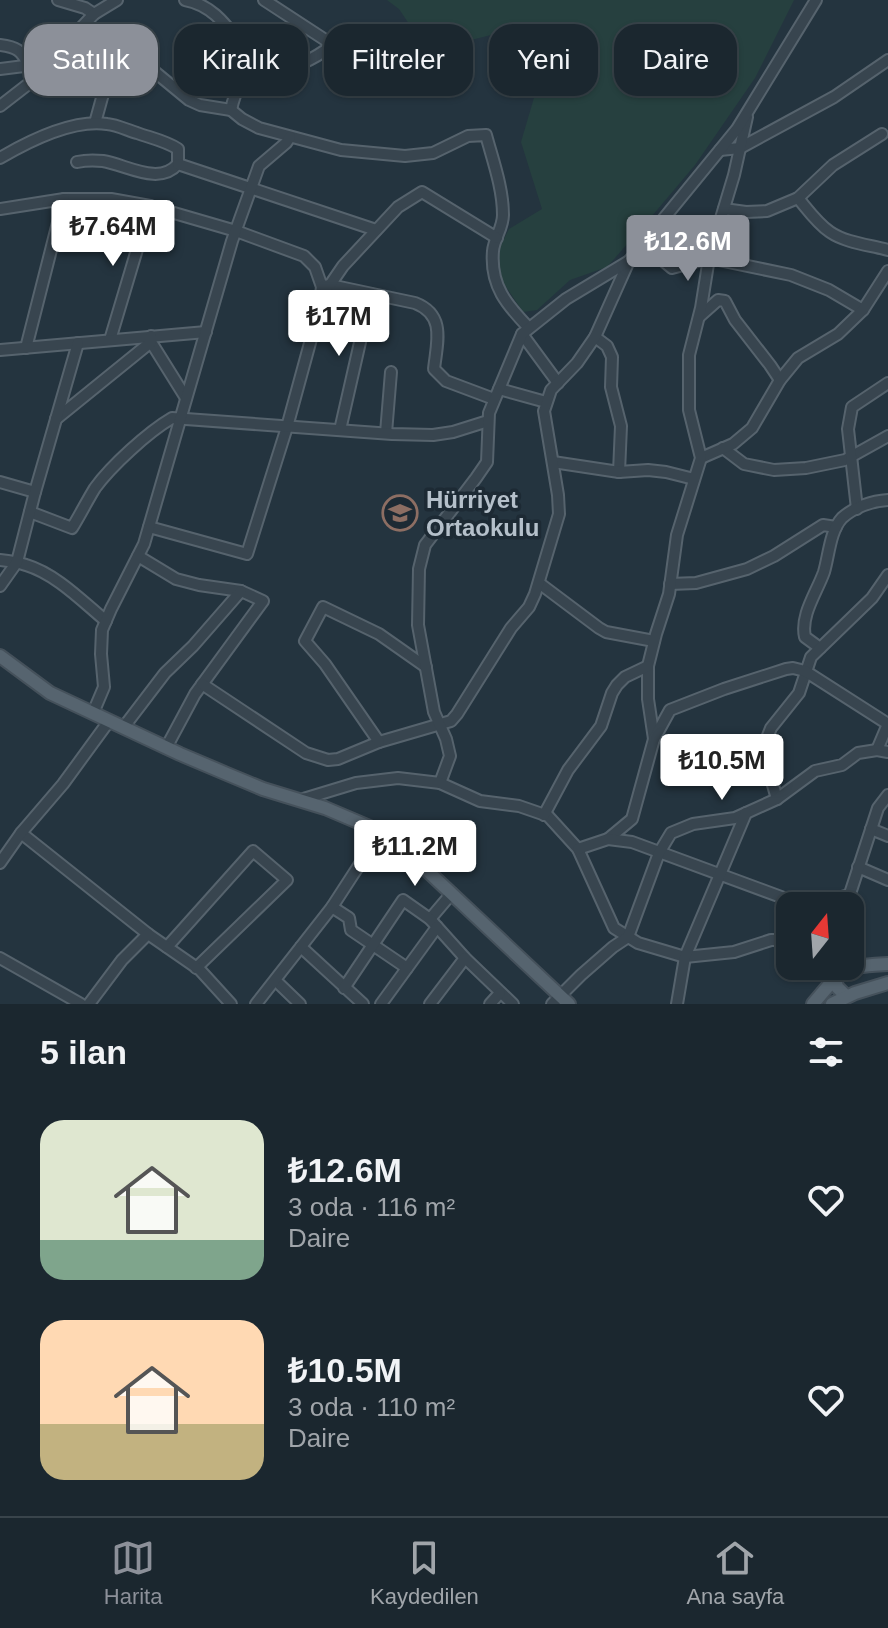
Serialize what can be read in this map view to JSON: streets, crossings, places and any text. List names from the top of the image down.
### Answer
{
  "places": {
    "school or university": ["Hürriyet Ortaokulu"]
  },
  "north": "top",
  "page": {
    "chip": [
      "Satılık",
      "Kiralık",
      "Filtreler",
      "Yeni",
      "Daire"
    ],
    "price": [
      "₺7.64M",
      "₺12.6M",
      "₺17M",
      "₺10.5M",
      "₺11.2M"
    ],
    "heading": "5 ilan",
    "list": [
      {
        "name": "₺12.6M",
        "note": "3 oda · 116 m² · Daire"
      },
      {
        "name": "₺10.5M",
        "note": "3 oda · 110 m² · Daire"
      }
    ],
    "tabs": ["Harita", "Kaydedilen", "Ana sayfa"]
  }
}
